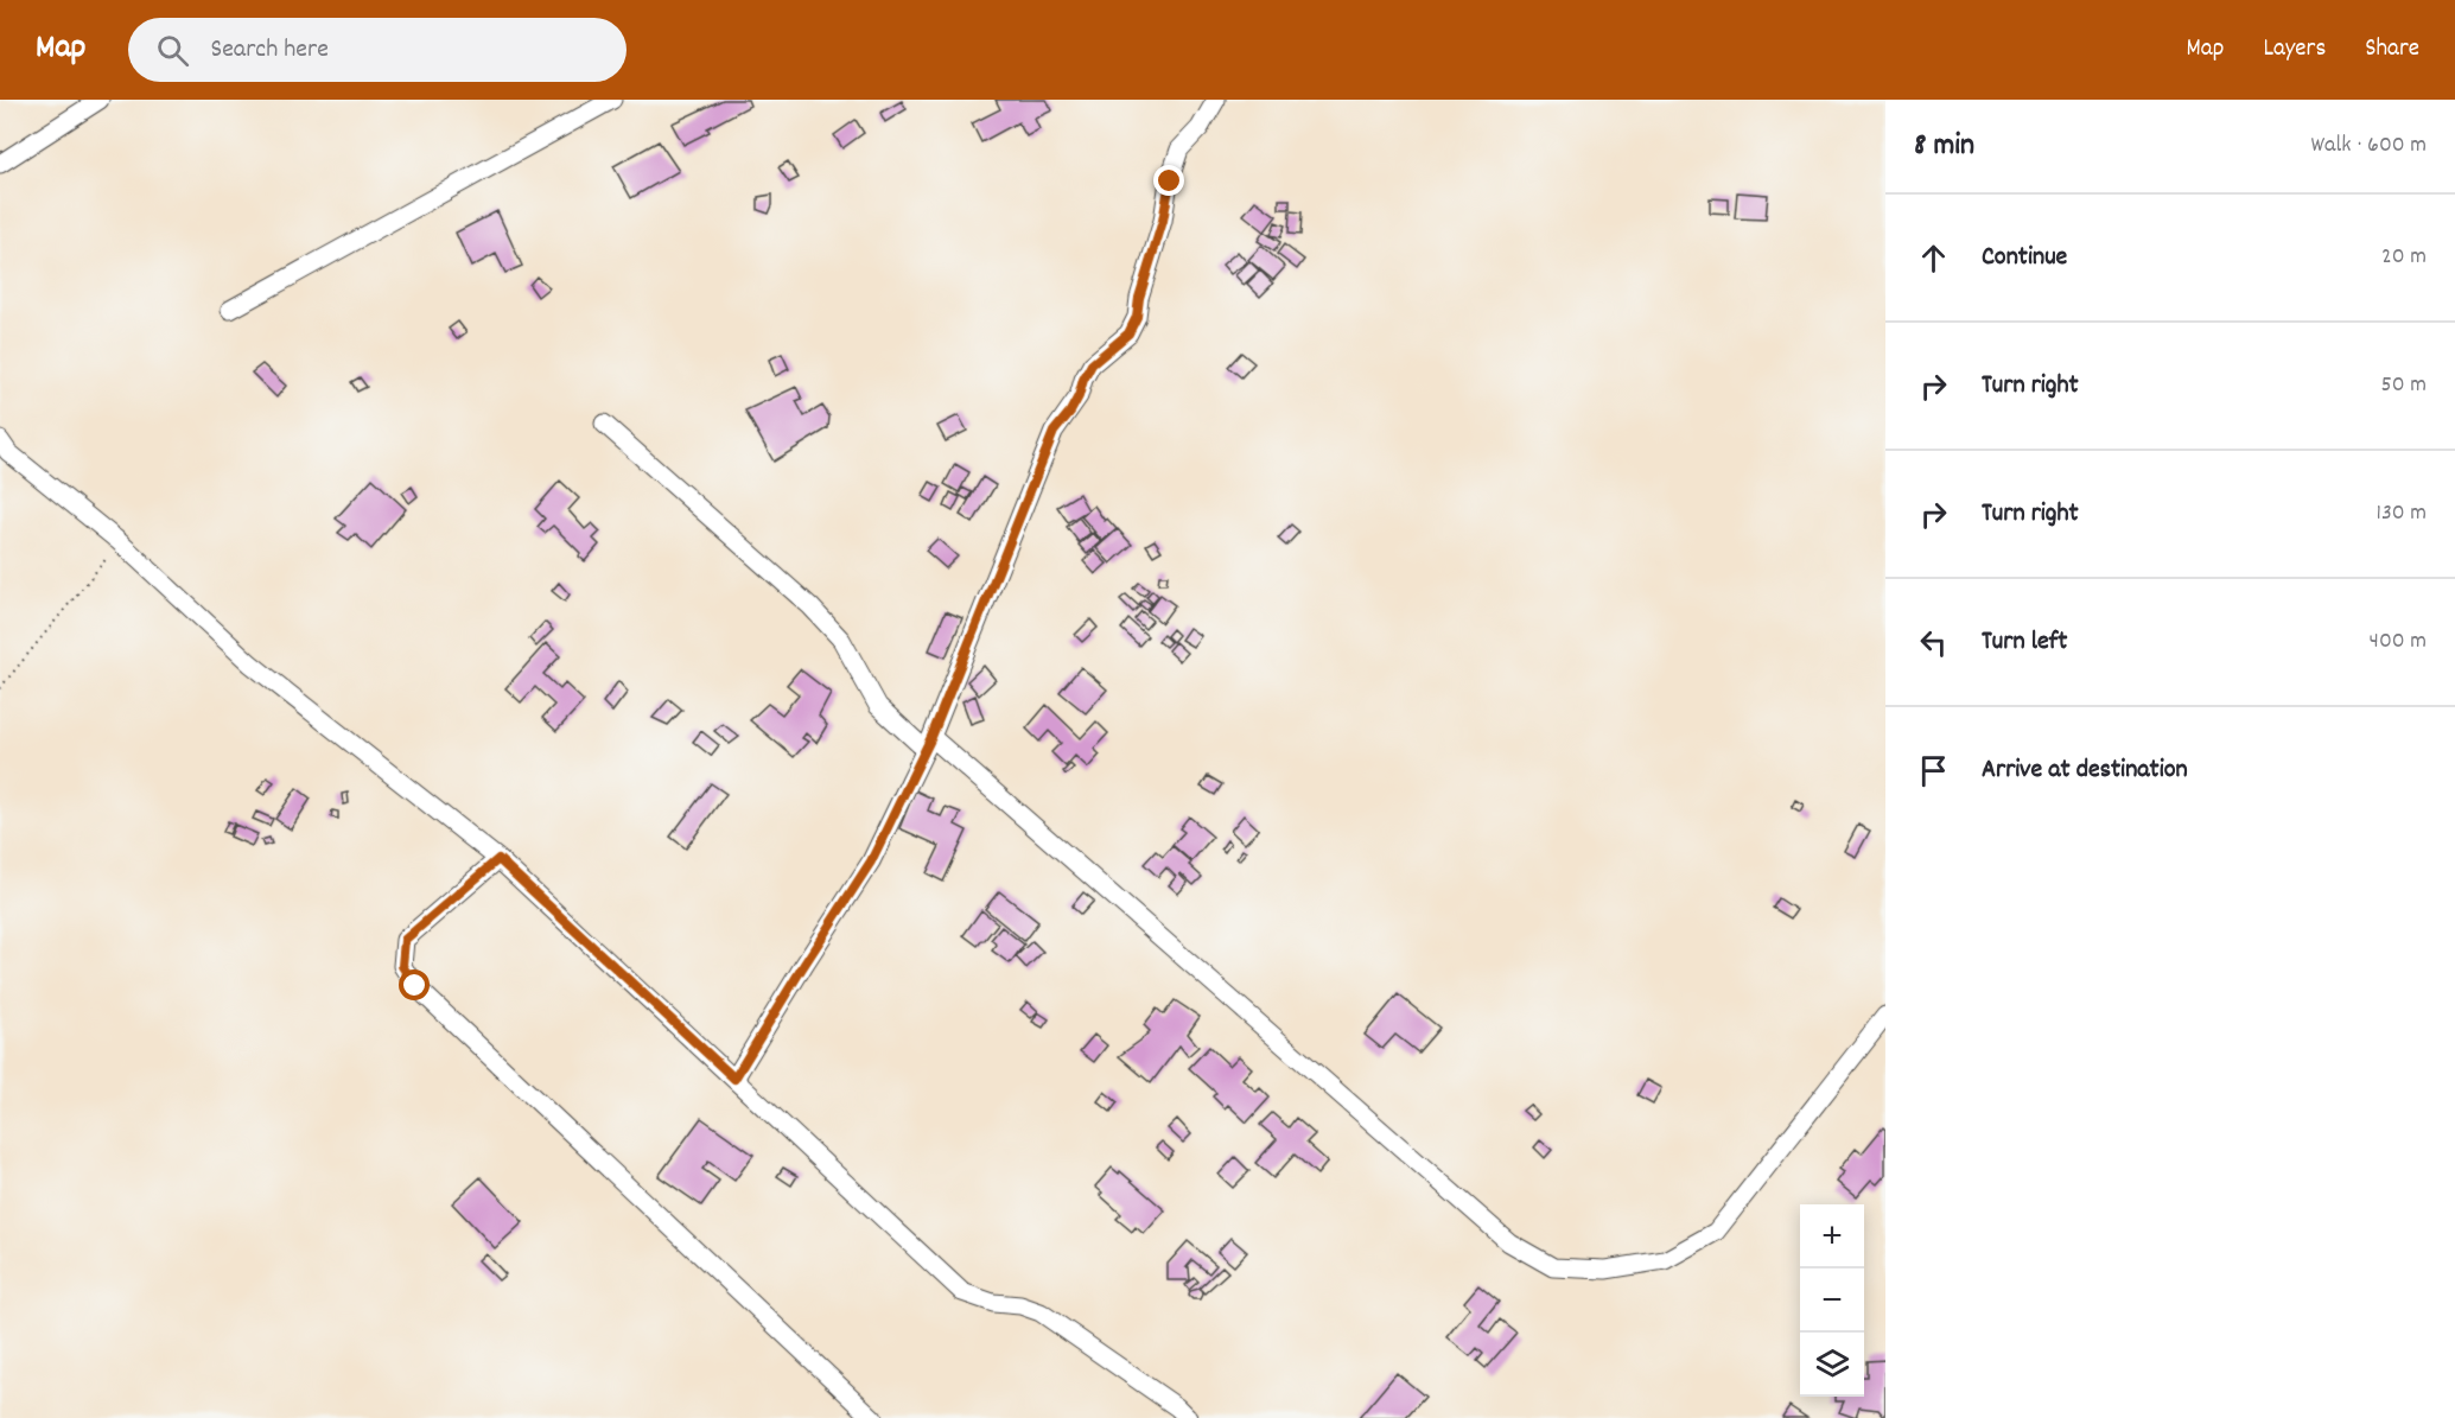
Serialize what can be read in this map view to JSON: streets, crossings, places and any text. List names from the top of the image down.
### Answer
{
  "page": {
    "header": "Map",
    "search": "Search here",
    "nav": ["Map", "Layers", "Share"],
    "heading": ["8 min", "Walk · 600 m"],
    "list": [
      ["Continue", "20 m"],
      ["Turn right", "50 m"],
      ["Turn right", "130 m"],
      ["Turn left", "400 m"],
      "Arrive at destination"
    ],
    "map_buttons": ["+", "−"]
  }
}
